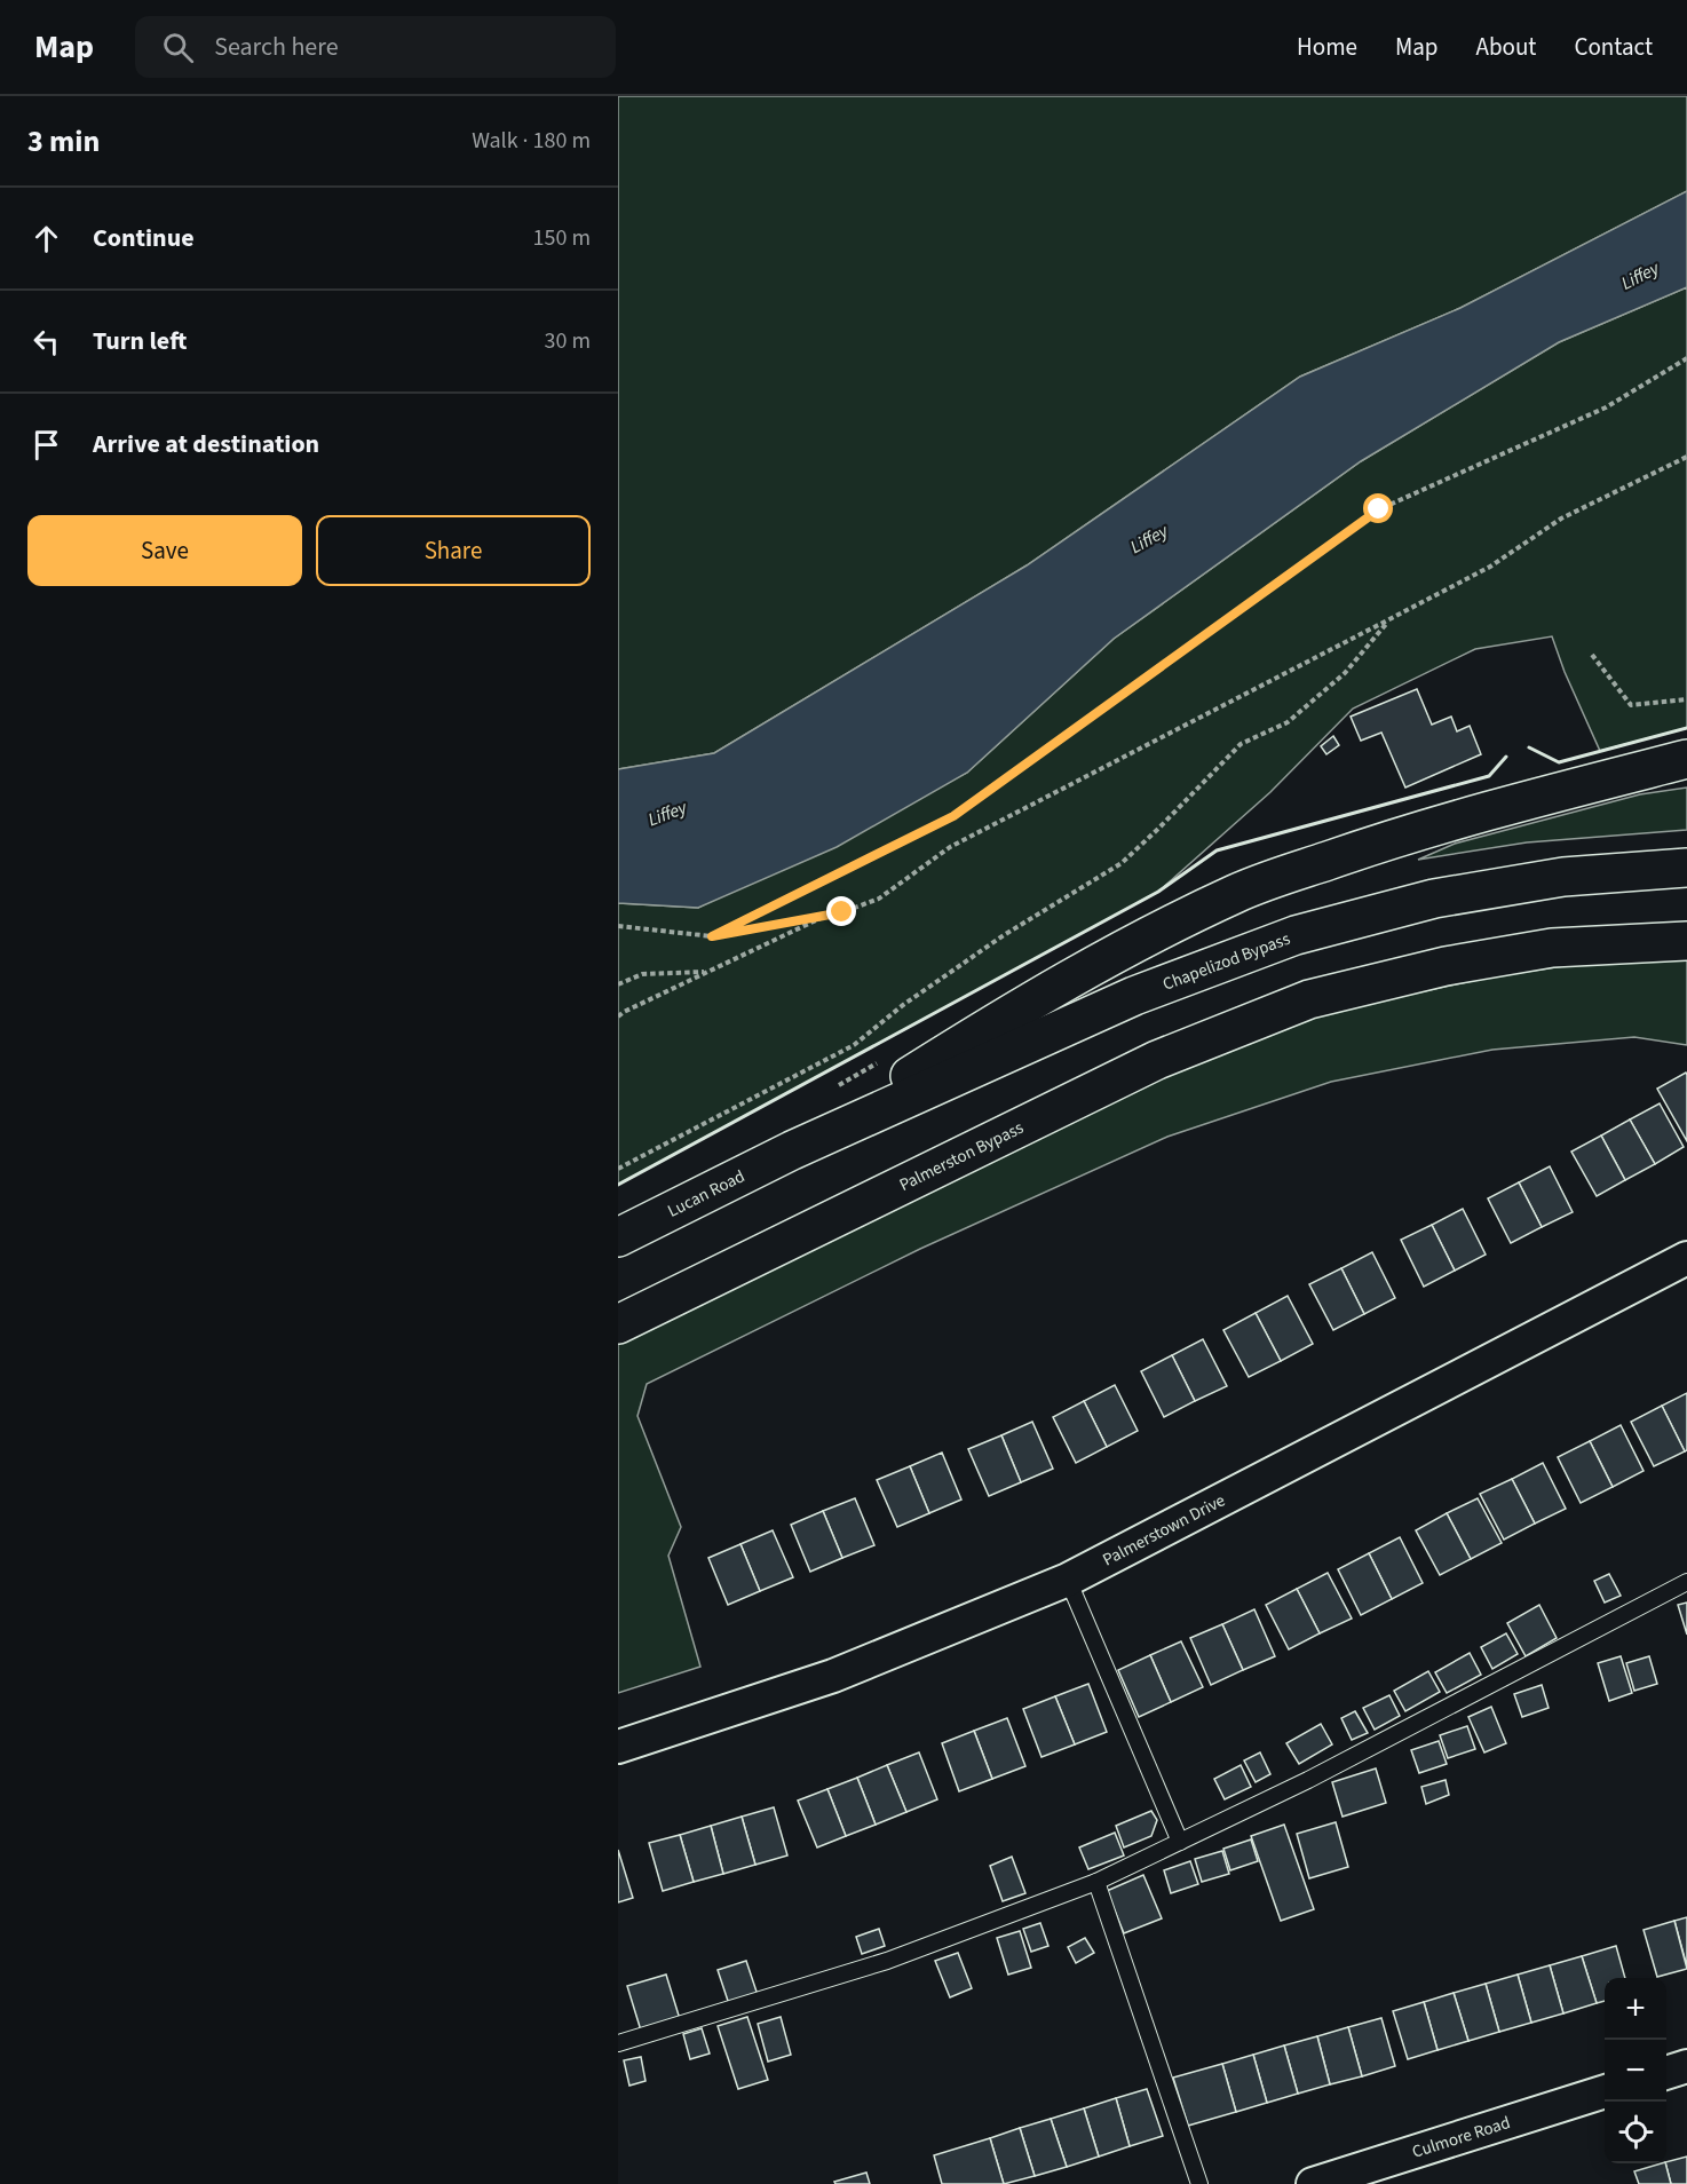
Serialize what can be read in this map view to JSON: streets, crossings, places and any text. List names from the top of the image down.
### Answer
{
  "streets": {
    "main road": ["Chapelizod Bypass", "Palmerston Bypass", "Lucan Road"],
    "street": ["Palmerstown Drive", "Culmore Road"]
  },
  "crossings": [
    ["Chapelizod Bypass", "Lucan Road"]
  ],
  "water": ["Liffey"],
  "page": {
    "header": "Map",
    "search": "Search here",
    "nav": [
      "Home",
      "Map",
      "About",
      "Contact"
    ],
    "heading": ["3 min", "Walk · 180 m"],
    "list": [
      ["Continue", "150 m"],
      ["Turn left", "30 m"],
      "Arrive at destination"
    ],
    "buttons": ["Save", "Share"],
    "map_buttons": ["+", "−"]
  }
}
